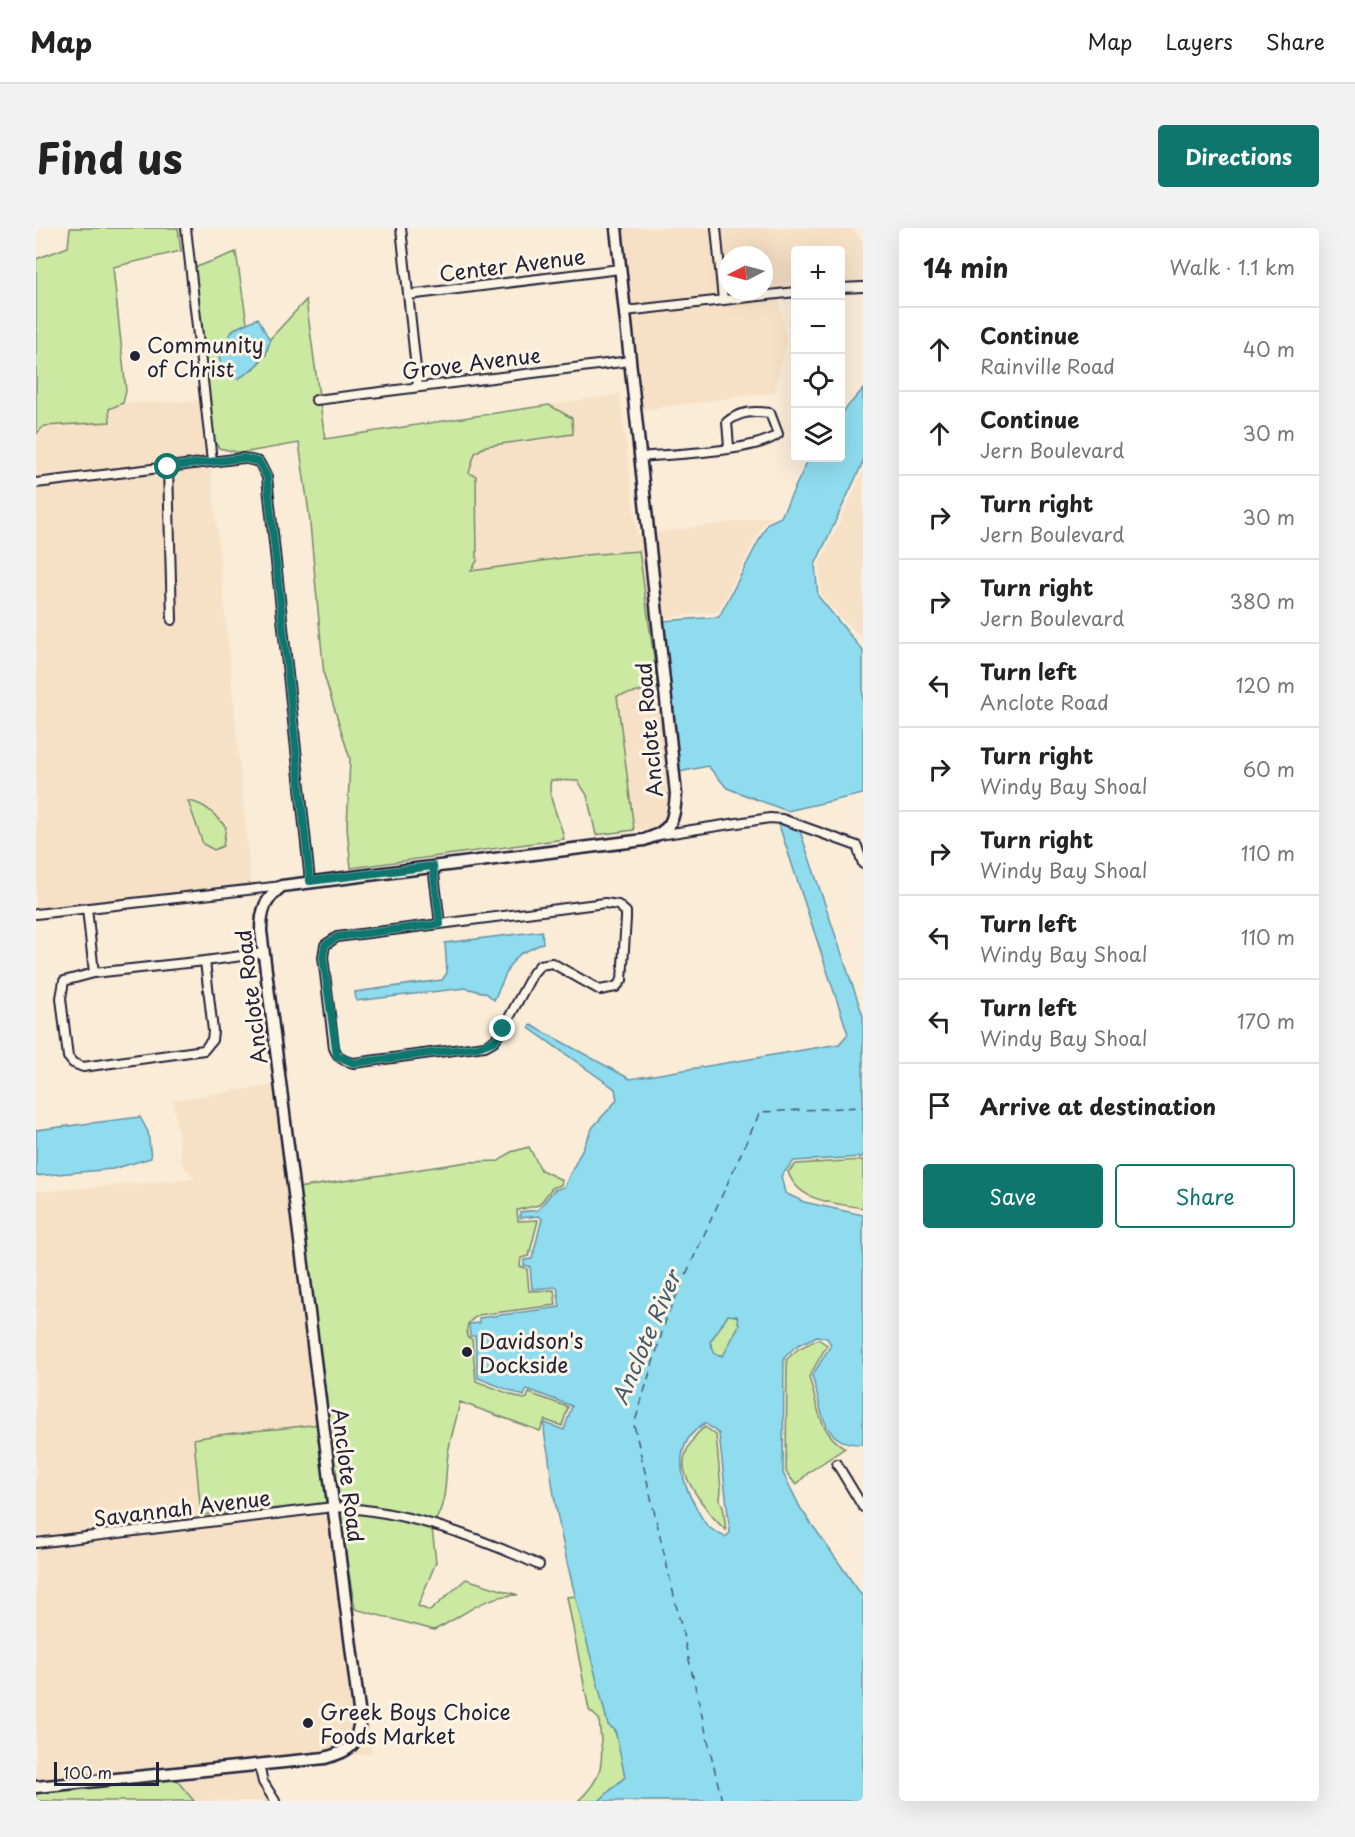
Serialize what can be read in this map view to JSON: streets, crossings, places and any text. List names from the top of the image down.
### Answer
{
  "streets": {
    "street": [
      "Center Avenue",
      "Grove Avenue",
      "Anclote Road",
      "Savannah Avenue"
    ]
  },
  "crossings": [
    ["Center Avenue", "Anclote Road"],
    ["Grove Avenue", "Anclote Road"],
    ["Anclote Road", "Savannah Avenue"]
  ],
  "water": ["Anclote River"],
  "places": ["Community of Christ", "Davidson's Dockside", "Greek Boys Choice Foods Market"],
  "scale_bar": "100 m",
  "north": "left",
  "page": {
    "header": "Map",
    "nav": ["Map", "Layers", "Share"],
    "title": "Find us",
    "buttons": [
      "Directions",
      ["Save", "Share"]
    ],
    "heading": ["14 min", "Walk · 1.1 km"],
    "map_buttons": ["+", "−"],
    "list": [
      ["Continue", "Rainville Road", "40 m"],
      ["Continue", "Jern Boulevard", "30 m"],
      ["Turn right", "Jern Boulevard", "30 m"],
      ["Turn right", "Jern Boulevard", "380 m"],
      ["Turn left", "Anclote Road", "120 m"],
      ["Turn right", "Windy Bay Shoal", "60 m"],
      ["Turn right", "Windy Bay Shoal", "110 m"],
      ["Turn left", "Windy Bay Shoal", "110 m"],
      ["Turn left", "Windy Bay Shoal", "170 m"],
      "Arrive at destination"
    ],
    "scale": "100 m"
  }
}
